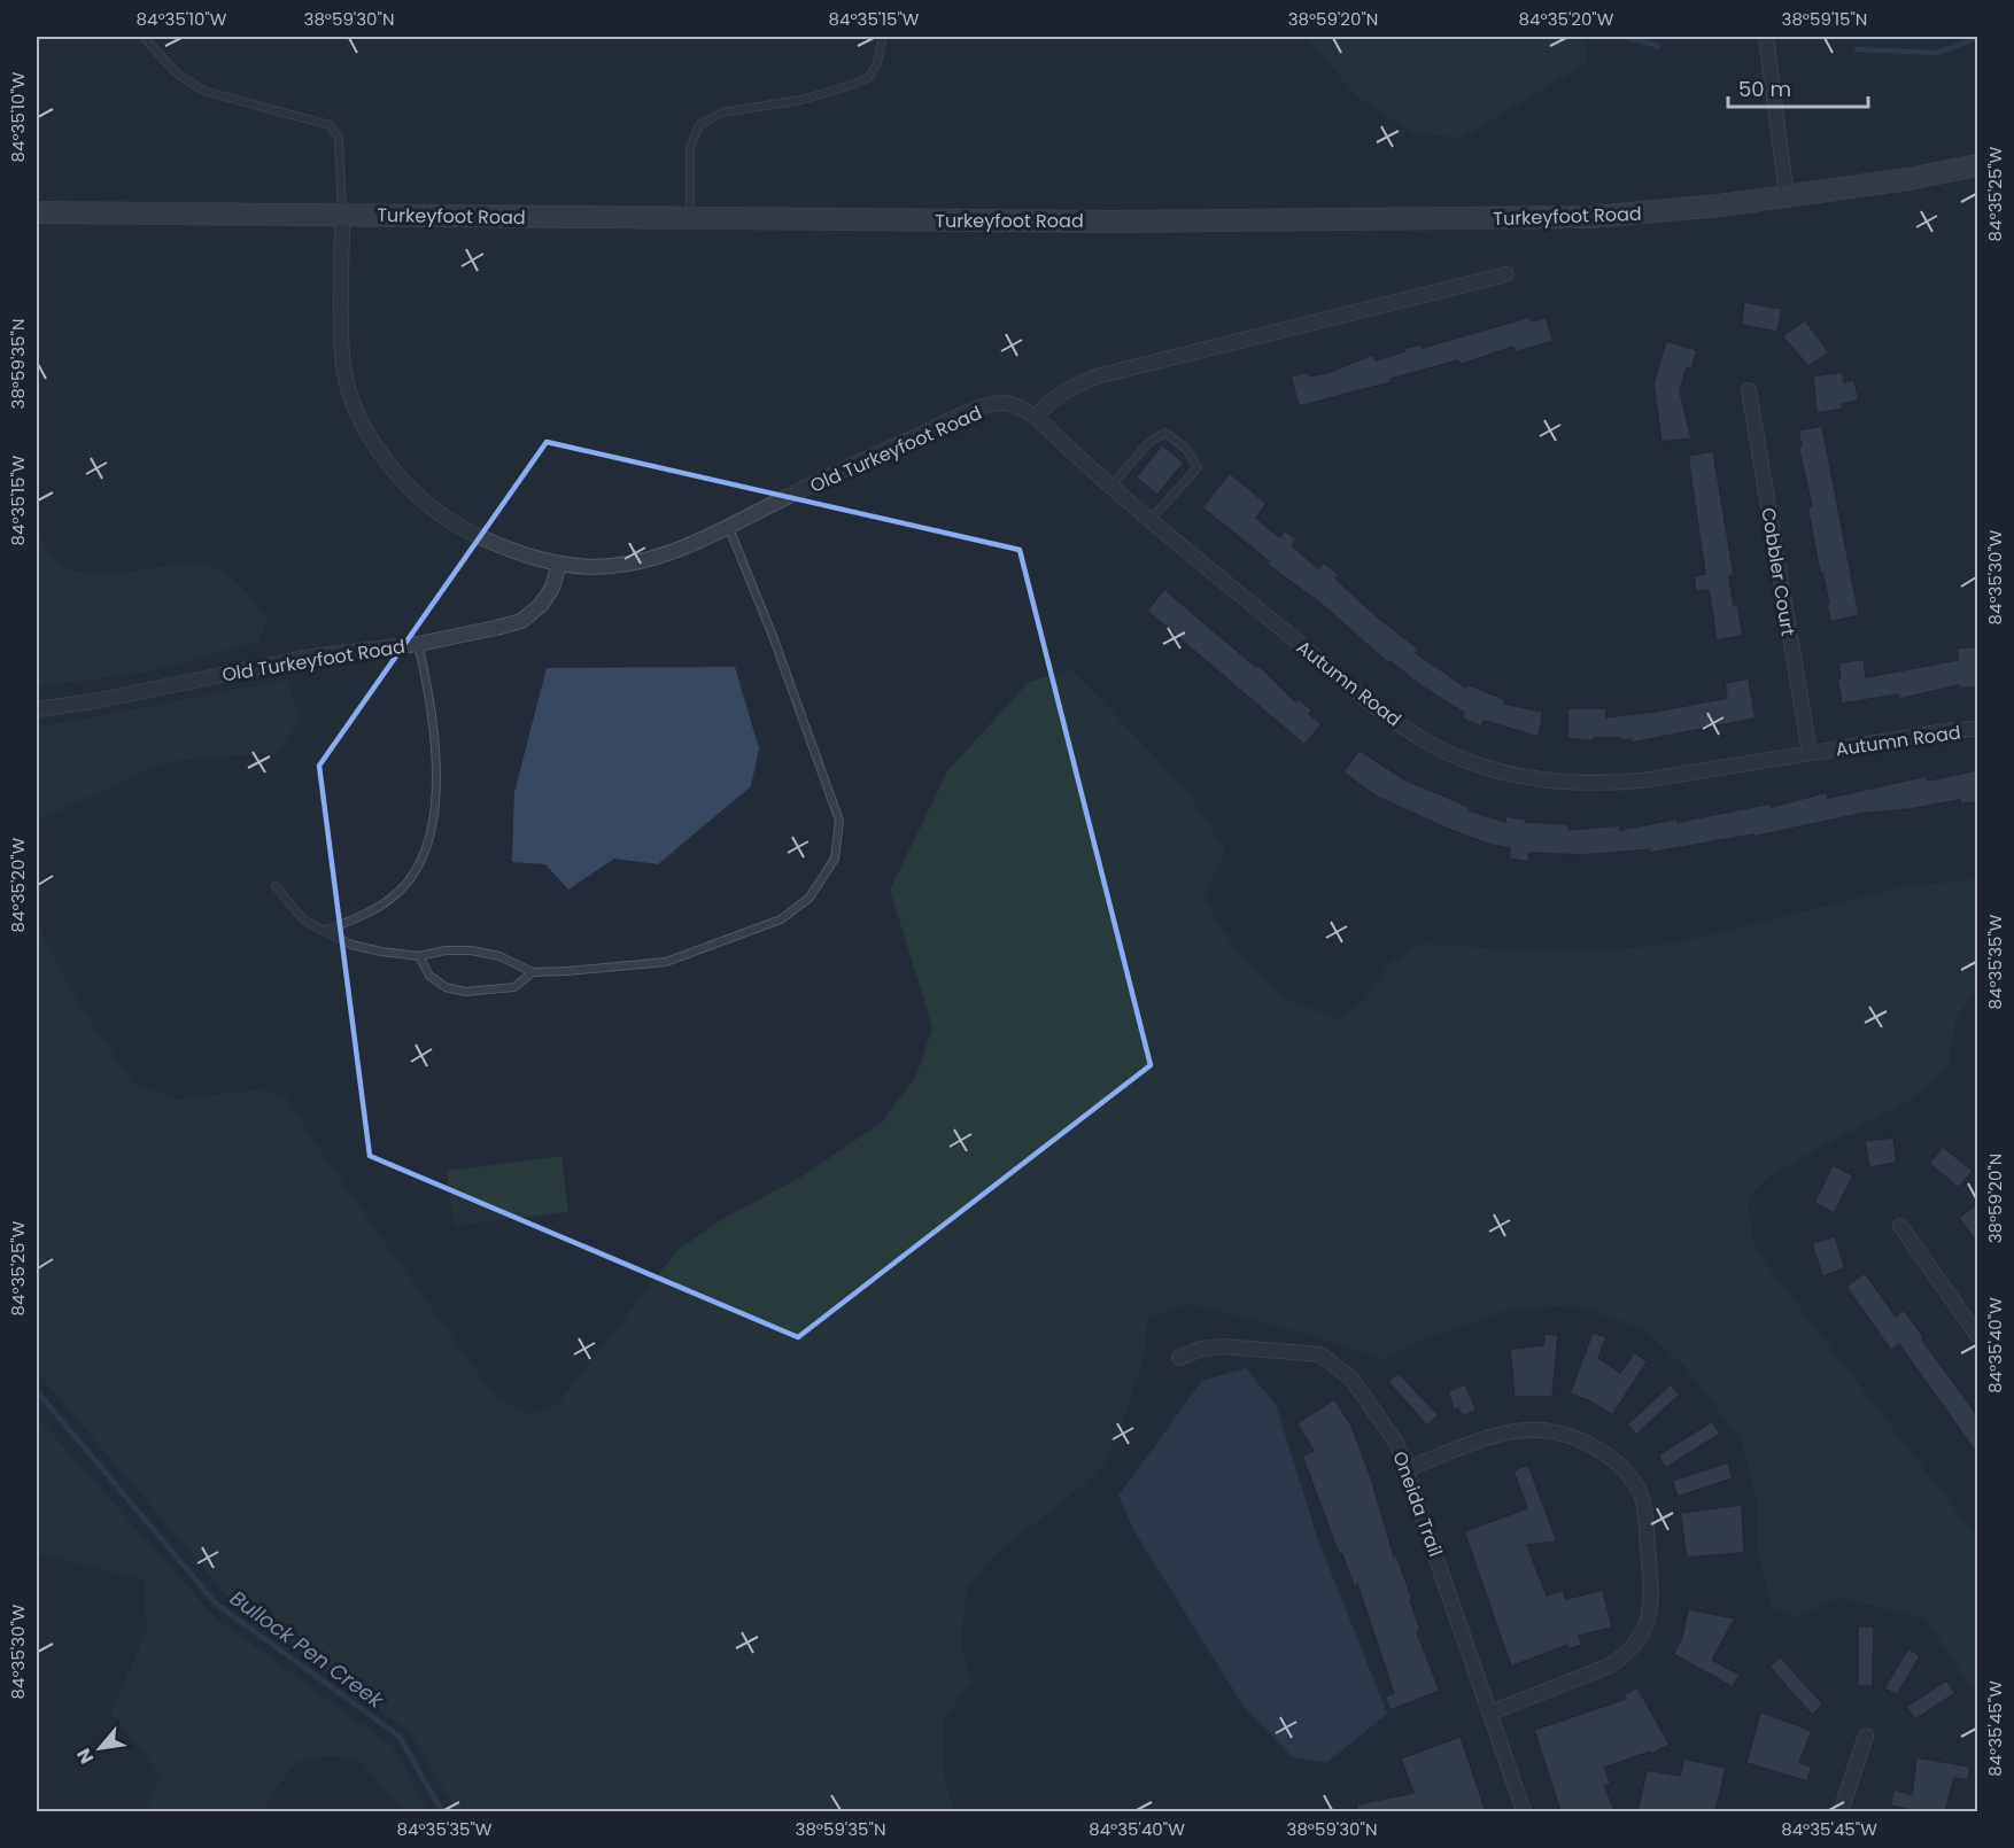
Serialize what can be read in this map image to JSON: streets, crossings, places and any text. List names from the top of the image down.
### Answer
{
  "streets": {
    "main road": ["Turkeyfoot Road"],
    "street": [
      "Old Turkeyfoot Road",
      "Cobbler Court",
      "Autumn Road",
      "Oneida Trail"
    ]
  },
  "crossings": [
    ["Turkeyfoot Road", "Old Turkeyfoot Road"],
    ["Old Turkeyfoot Road", "Autumn Road"],
    ["Cobbler Court", "Autumn Road"]
  ],
  "water": ["Bullock Pen Creek"],
  "scale_bar": "50 m",
  "north": "bottom left",
  "coordinates": [
    "84°35'10\"W",
    "38°59'30\"N",
    "84°35'15\"W",
    "38°59'20\"N",
    "84°35'20\"W",
    "38°59'15\"N",
    "84°35'25\"W",
    "38°59'35\"N",
    "84°35'30\"W",
    "84°35'35\"W",
    "84°35'40\"W",
    "84°35'45\"W"
  ]
}
